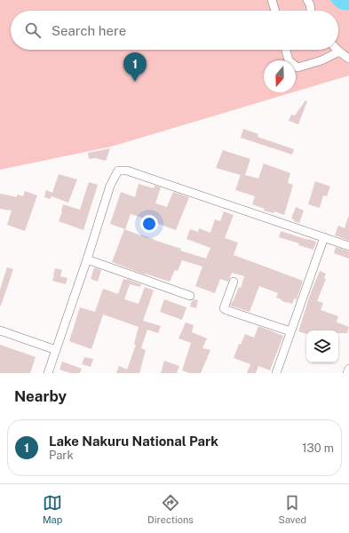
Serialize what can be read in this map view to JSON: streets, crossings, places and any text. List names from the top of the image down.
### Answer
{
  "north": "bottom",
  "page": {
    "search": "Search here",
    "pins": "1",
    "heading": "Nearby",
    "list": [
      {
        "mark": "1",
        "name": "Lake Nakuru National Park",
        "note": "Park",
        "value": "130 m"
      }
    ],
    "nav": ["Map", "Directions", "Saved"]
  }
}
